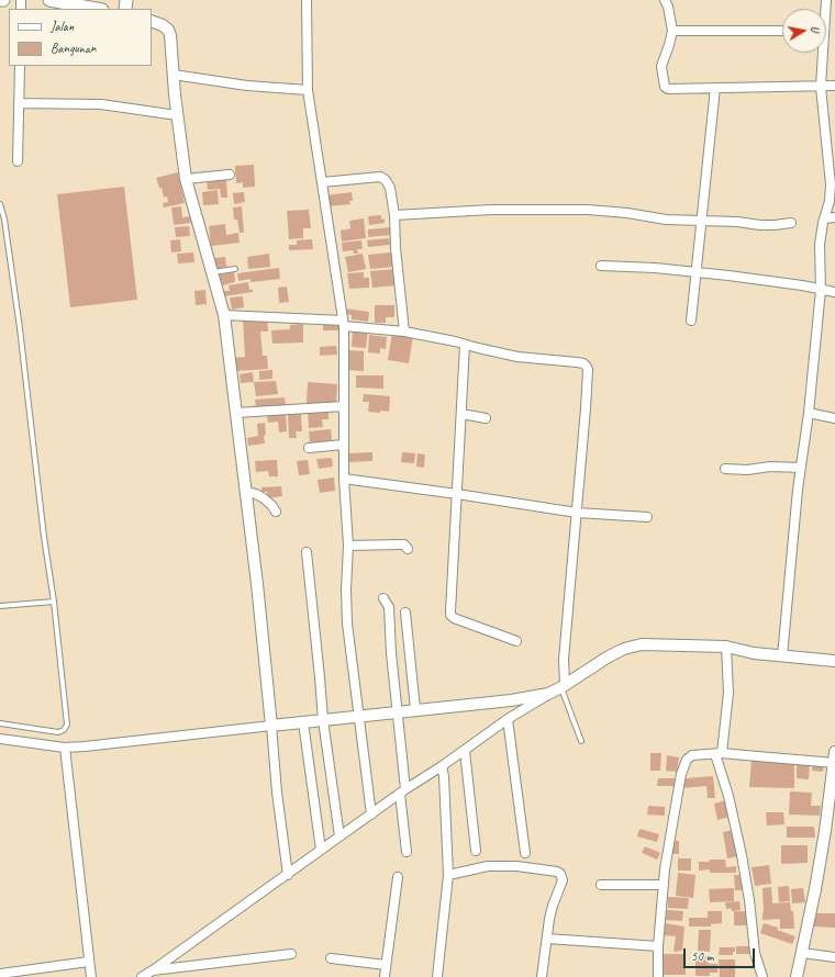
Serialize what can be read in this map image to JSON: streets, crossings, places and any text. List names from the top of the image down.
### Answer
{
  "legend": ["Jalan", "Bangunan"],
  "scale_bar": "50 m",
  "north": "right"
}
